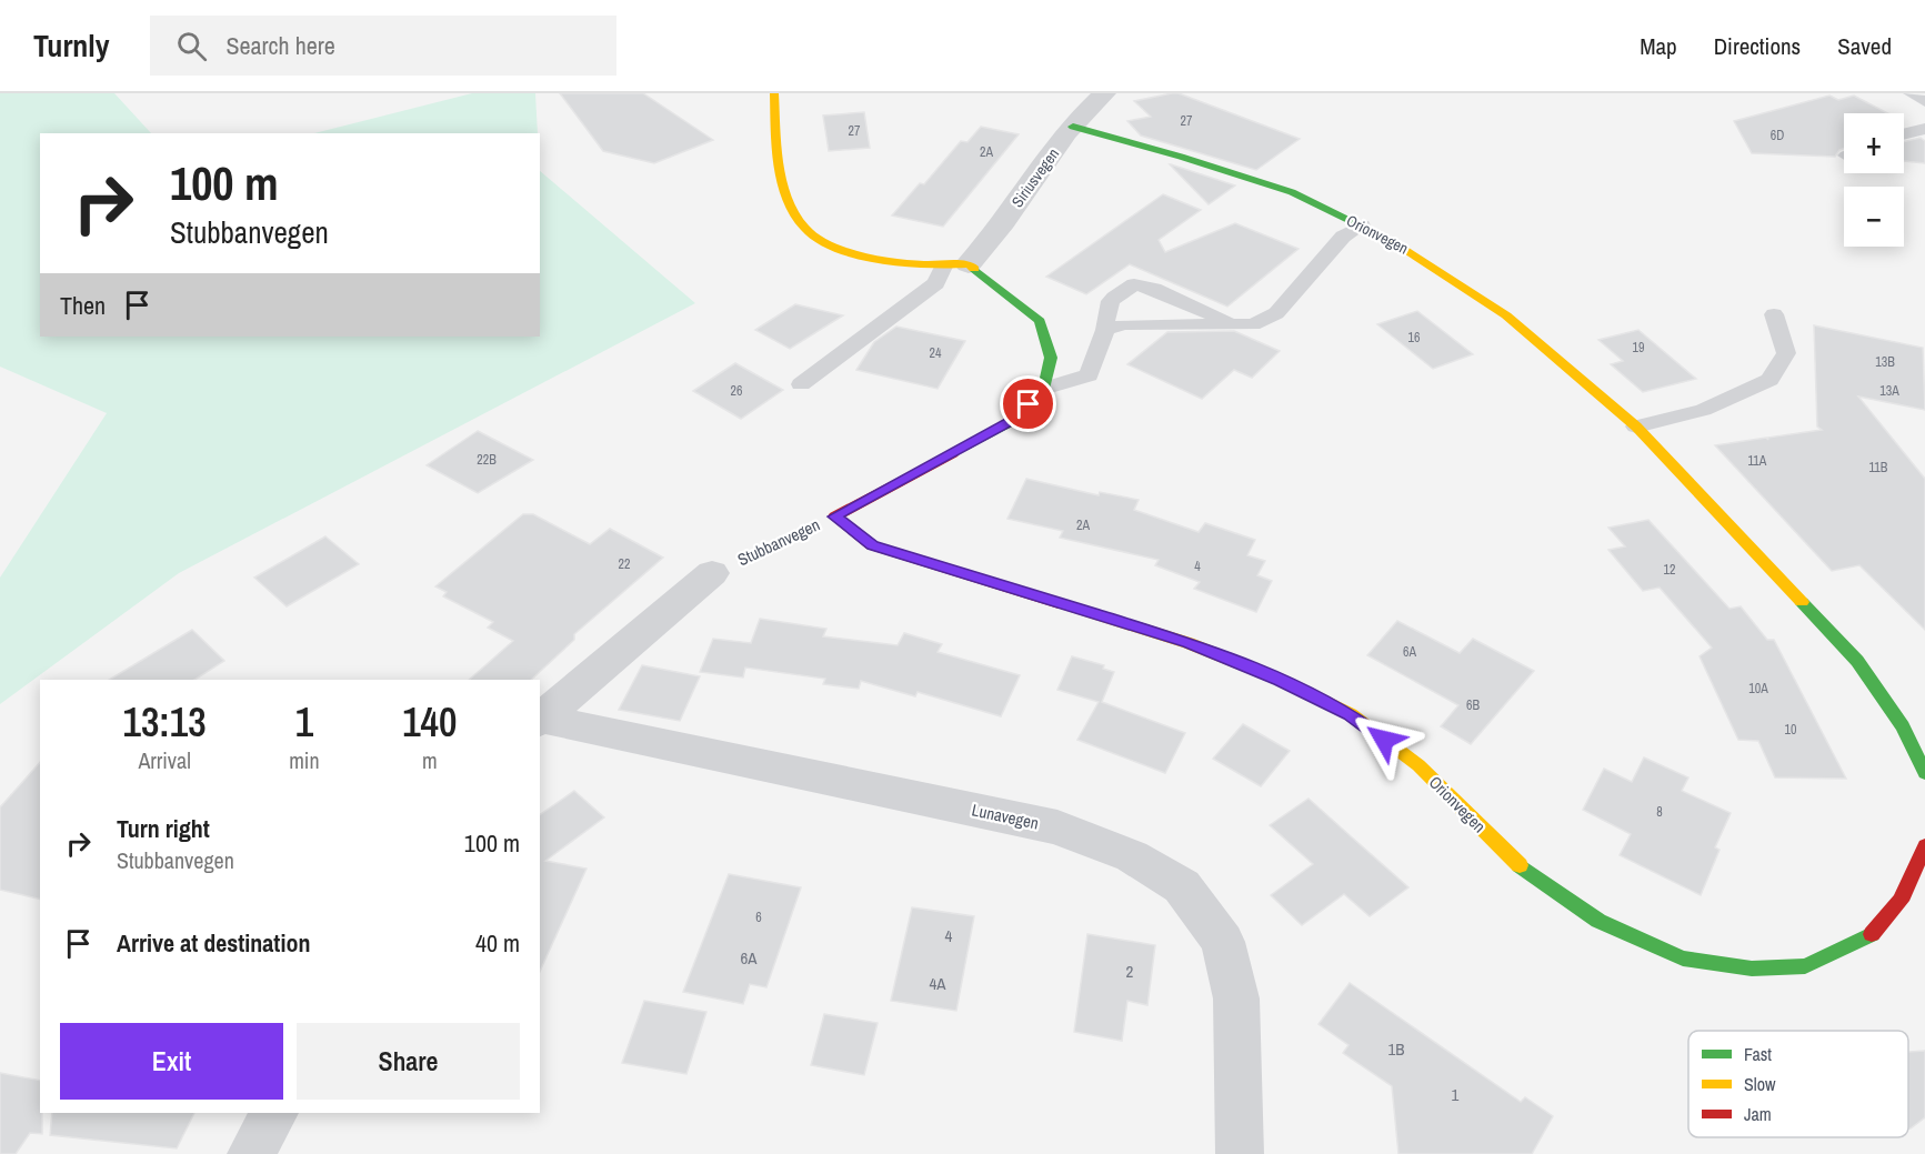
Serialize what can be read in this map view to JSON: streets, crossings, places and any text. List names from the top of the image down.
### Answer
{
  "streets": {
    "street": [
      "Siriusvegen",
      "Orionvegen",
      "Stubbanvegen",
      "Lunavegen"
    ]
  },
  "crossings": [
    ["Siriusvegen", "Orionvegen"],
    ["Siriusvegen", "Stubbanvegen"],
    ["Orionvegen", "Stubbanvegen"]
  ],
  "house_numbers": [
    "27",
    "27",
    "6D",
    "2A",
    "16",
    "19",
    "24",
    "13B",
    "26",
    "13A",
    "22B",
    "11A",
    "11B",
    "2A",
    "22",
    "4",
    "12",
    "6A",
    "10A",
    "6B",
    "10",
    "8",
    "6",
    "4",
    "6A",
    "2",
    "4A",
    "1B",
    "1"
  ],
  "legend": ["Fast", "Slow", "Jam"],
  "page": {
    "header": "Turnly",
    "search": "Search here",
    "nav": ["Map", "Directions", "Saved"],
    "map_buttons": ["+", "−"],
    "turn": ["100 m", "Stubbanvegen"],
    "then": "Then",
    "eta": [
      "13:13",
      "Arrival",
      "1",
      "min",
      "140",
      "m"
    ],
    "list": [
      {
        "name": "Turn right",
        "note": "Stubbanvegen",
        "value": "100 m"
      },
      {
        "name": "Arrive at destination",
        "value": "40 m"
      }
    ],
    "buttons": ["Exit", "Share"]
  }
}
